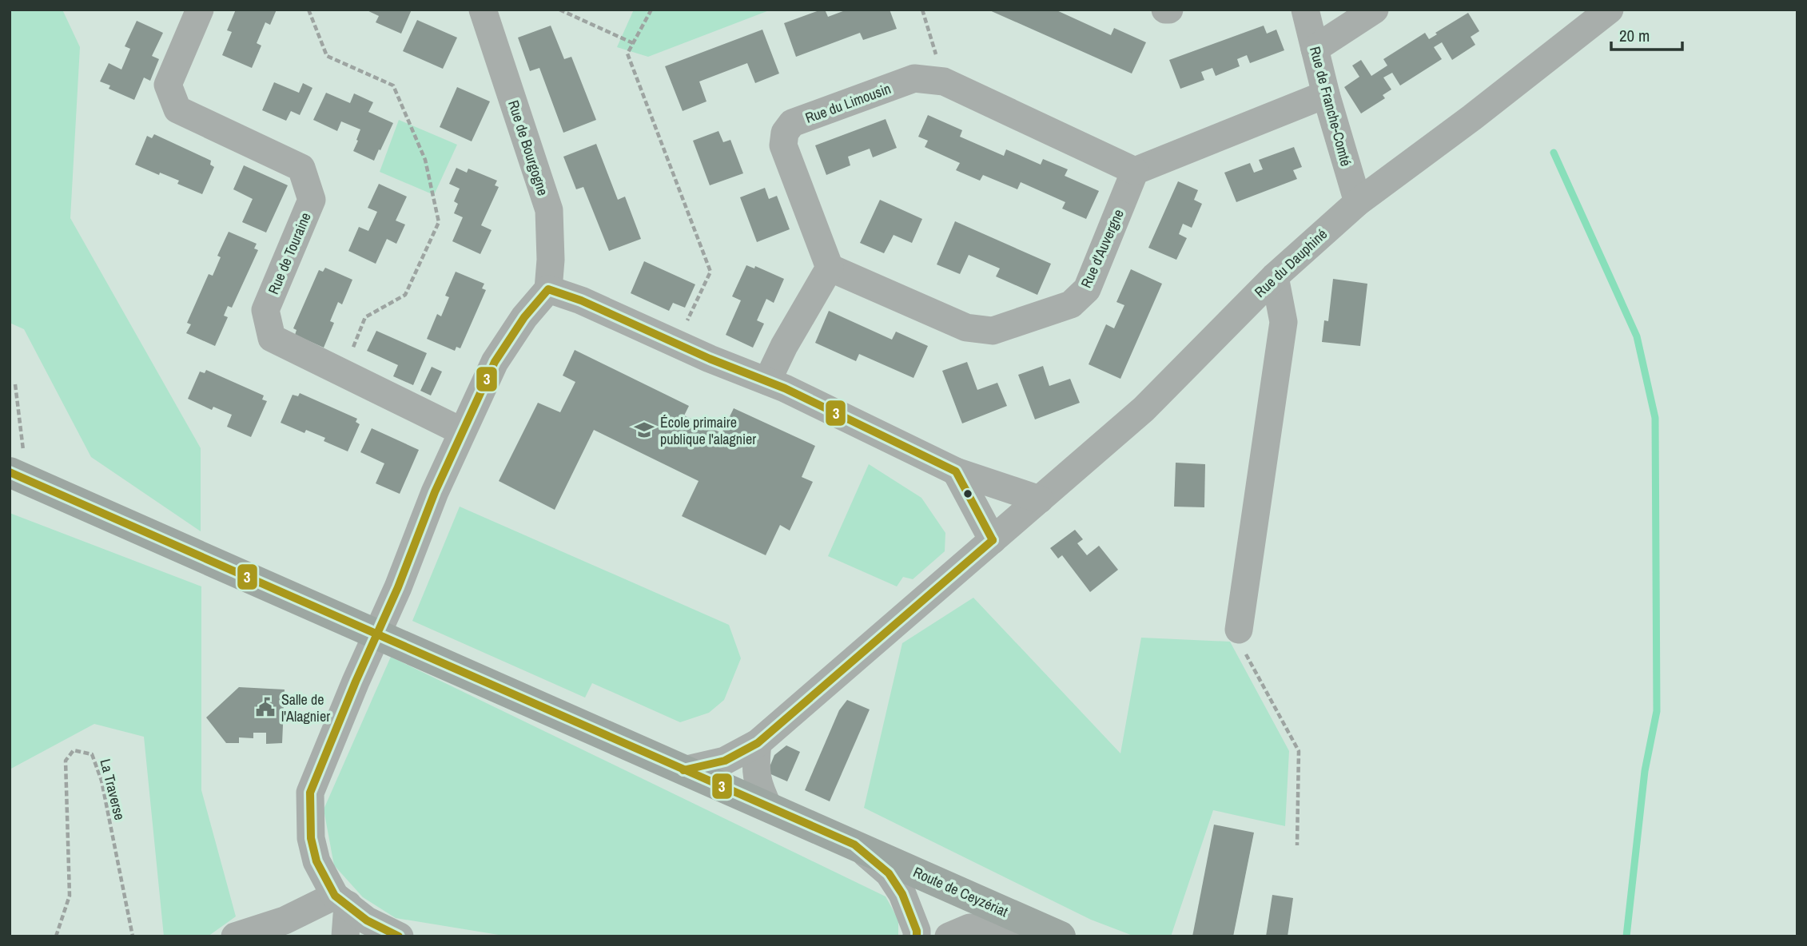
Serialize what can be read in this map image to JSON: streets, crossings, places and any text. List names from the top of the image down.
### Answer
{
  "streets": {
    "main road": ["Route de Ceyzériat"],
    "street": [
      "Rue du Limousin",
      "Rue de Franche-Comté",
      "Rue de Bourgogne",
      "Rue d'Auvergne",
      "Rue de Touraine",
      "Rue du Dauphiné"
    ],
    "path": ["La Traverse"]
  },
  "crossings": [
    ["Rue du Limousin", "Rue d'Auvergne"],
    ["Rue de Franche-Comté", "Rue du Dauphiné"],
    ["Rue du Dauphiné", "Route de Ceyzériat"]
  ],
  "places": {
    "school or university": ["École primaire publique l'alagnier"],
    "public building": ["Salle de l'Alagnier"]
  },
  "lines": ["transit line 3"],
  "scale_bar": "20 m"
}
